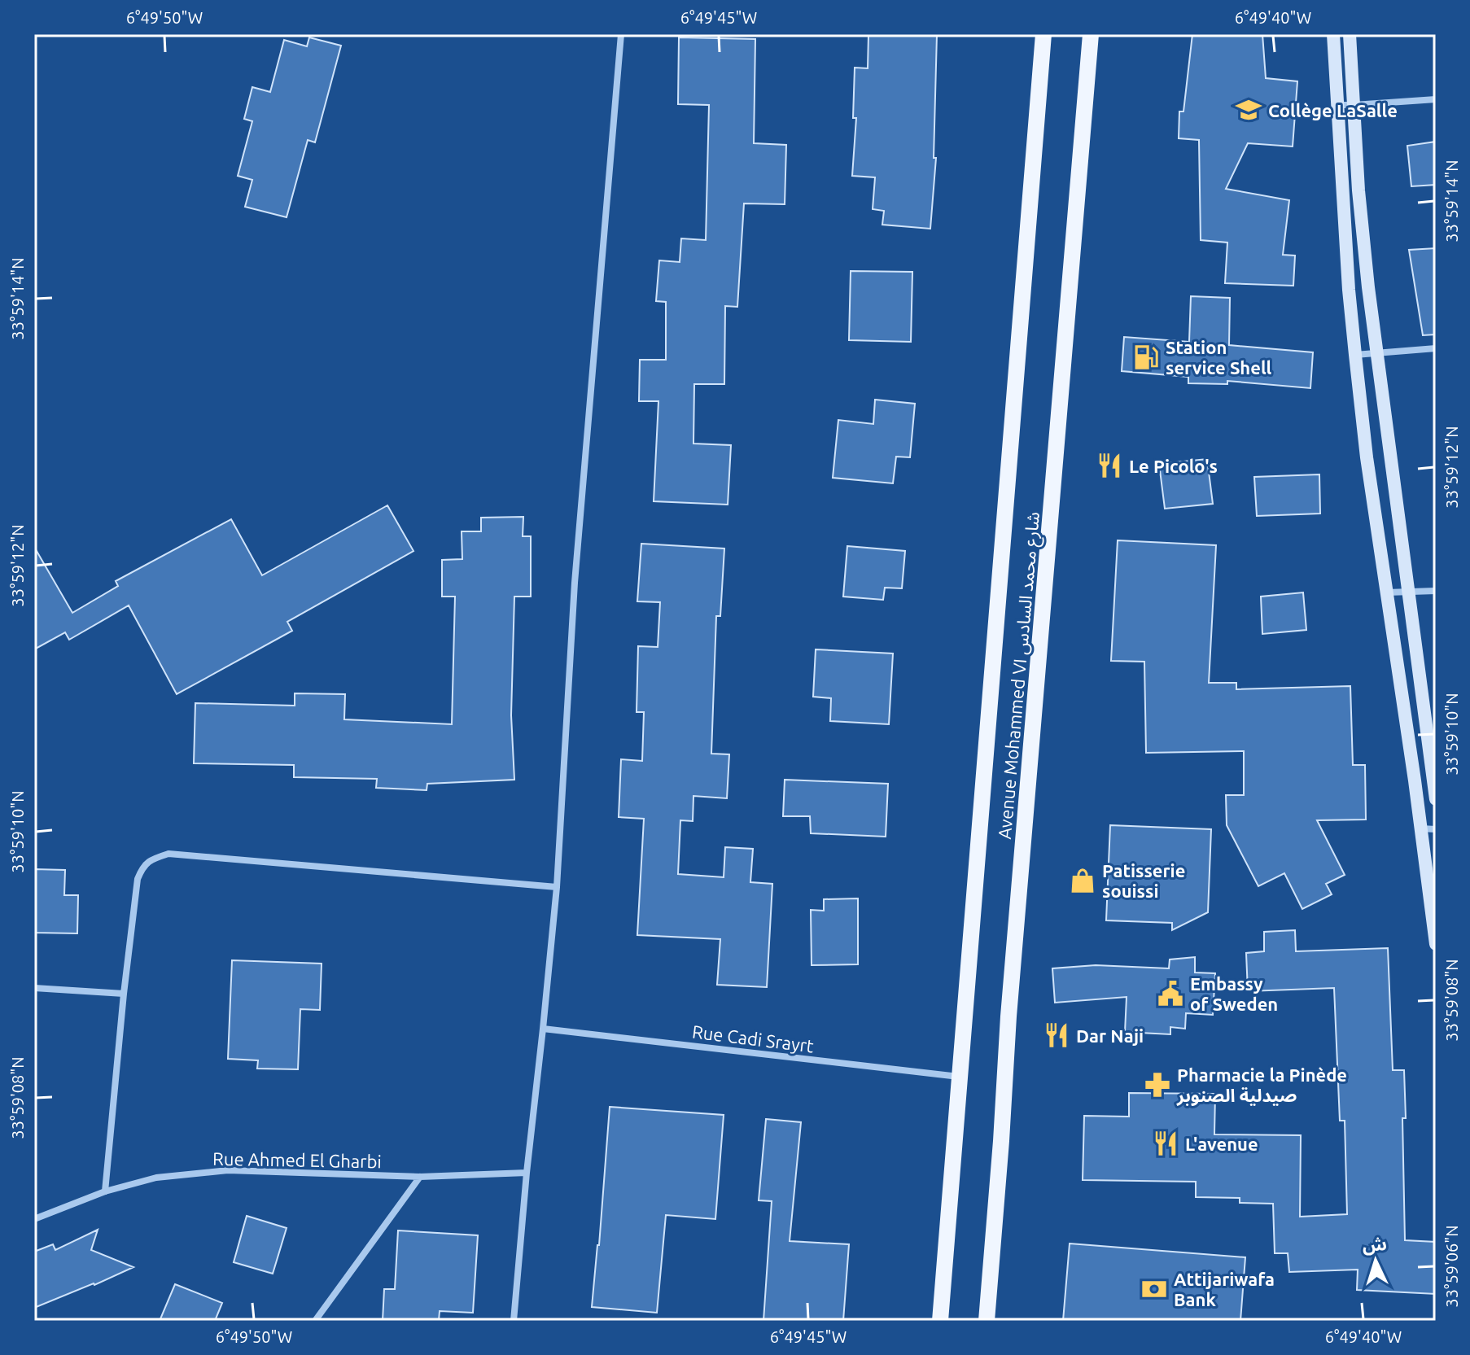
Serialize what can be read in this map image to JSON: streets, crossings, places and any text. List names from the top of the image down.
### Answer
{
  "streets": {
    "main road": ["Avenue Mohammed VI شارع محمد السادس"],
    "street": ["Rue Cadi Srayrt", "Rue Ahmed El Gharbi"]
  },
  "crossings": [
    ["Avenue Mohammed VI شارع محمد السادس", "Rue Cadi Srayrt"]
  ],
  "places": {
    "school or university": ["Collège LaSalle"],
    "fuel station": ["Station service Shell"],
    "restaurant": ["Le Picolo's", "Dar Naji", "L'avenue"],
    "shop": ["Patisserie souissi"],
    "public building": ["Embassy of Sweden"],
    "pharmacy": ["Pharmacie la Pinède صيدلية الصنوبر"],
    "bank": ["Attijariwafa Bank"]
  },
  "north": "top",
  "coordinates": [
    "6°49'50\"W",
    "6°49'45\"W",
    "6°49'40\"W",
    "33°59'14\"N",
    "33°59'12\"N",
    "33°59'10\"N",
    "33°59'08\"N",
    "33°59'06\"N"
  ]
}
